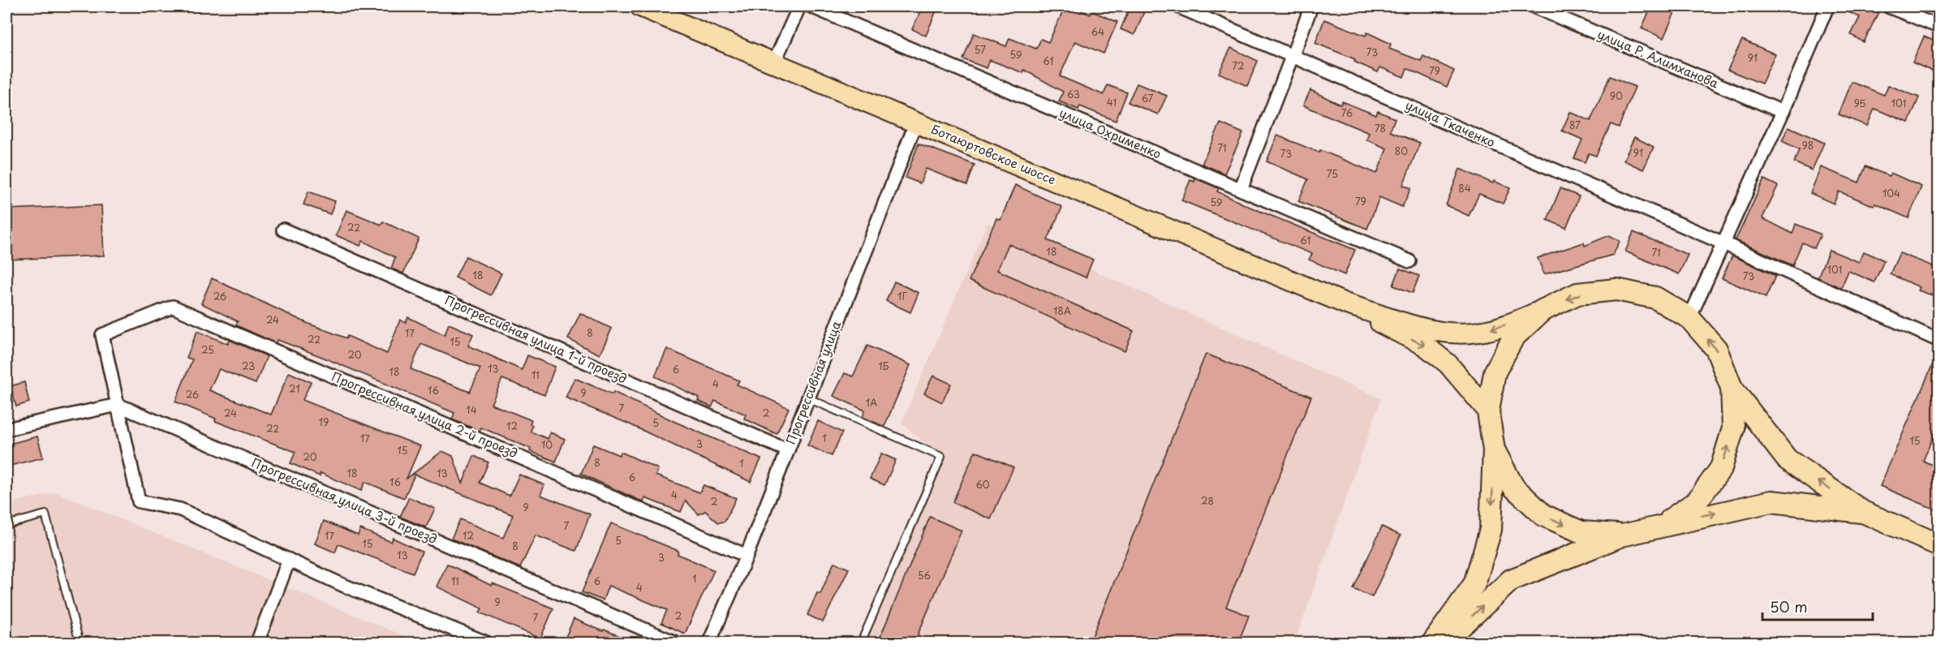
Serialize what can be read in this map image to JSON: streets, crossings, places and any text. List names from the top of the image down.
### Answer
{
  "streets": {
    "main road": ["Ботаюртовское шоссе"],
    "street": [
      "улица Р. Алимханова",
      "улица Ткаченко",
      "улица Охрименко",
      "Прогрессивная улица 1-й проезд",
      "Прогрессивная улица",
      "Прогрессивная улица 2-й проезд",
      "Прогрессивная улица 3-й проезд"
    ]
  },
  "crossings": [
    ["Ботаюртовское шоссе", "Прогрессивная улица"],
    ["Прогрессивная улица 1-й проезд", "Прогрессивная улица"],
    ["Прогрессивная улица", "Прогрессивная улица 2-й проезд"],
    ["Прогрессивная улица 2-й проезд", "Прогрессивная улица 3-й проезд"]
  ],
  "house_numbers": [
    "64",
    "57",
    "73",
    "59",
    "91",
    "61",
    "72",
    "79",
    "63",
    "90",
    "67",
    "41",
    "95",
    "101",
    "76",
    "87",
    "78",
    "98",
    "71",
    "80",
    "91",
    "73",
    "75",
    "84",
    "104",
    "79",
    "59",
    "22",
    "61",
    "18",
    "71",
    "101",
    "18",
    "73",
    "26",
    "1Г",
    "18А",
    "24",
    "17",
    "8",
    "22",
    "15",
    "25",
    "20",
    "23",
    "1Б",
    "13",
    "6",
    "18",
    "11",
    "4",
    "21",
    "16",
    "9",
    "26",
    "1А",
    "7",
    "14",
    "24",
    "2",
    "19",
    "5",
    "12",
    "22",
    "17",
    "1",
    "15",
    "3",
    "10",
    "15",
    "20",
    "8",
    "1",
    "18",
    "13",
    "6",
    "16",
    "60",
    "4",
    "28",
    "2",
    "9",
    "7",
    "17",
    "12",
    "5",
    "15",
    "8",
    "13",
    "3",
    "56",
    "1",
    "11",
    "6",
    "4",
    "9",
    "2",
    "7"
  ],
  "scale_bar": "50 m"
}
